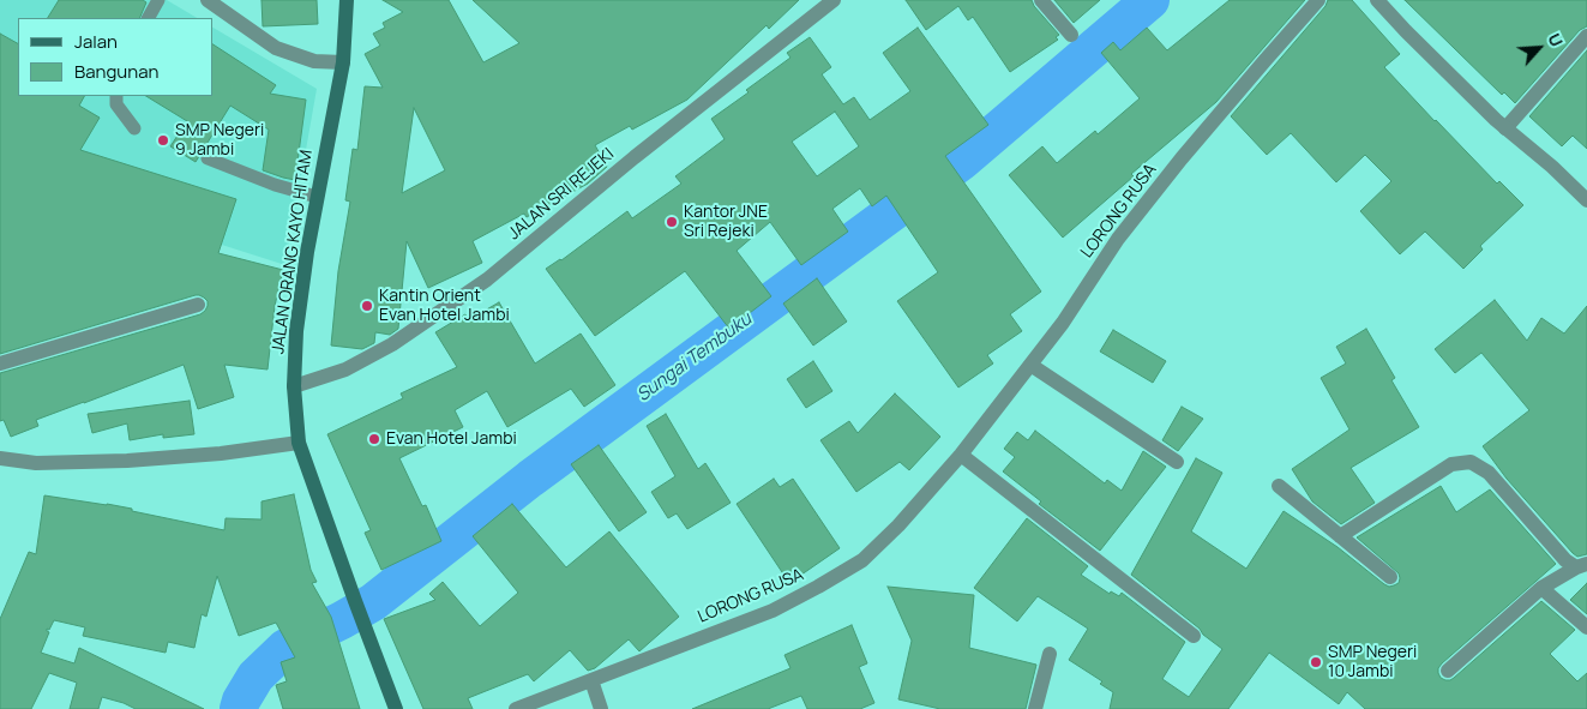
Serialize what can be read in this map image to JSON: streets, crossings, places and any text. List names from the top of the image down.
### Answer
{
  "streets": {
    "main road": ["JALAN ORANG KAYO HITAM"],
    "street": ["JALAN SRI REJEKI", "LORONG RUSA"]
  },
  "crossings": [
    ["JALAN SRI REJEKI", "JALAN ORANG KAYO HITAM"]
  ],
  "water": ["Sungai Tembuku"],
  "places": [
    "SMP Negeri 9 Jambi",
    "Kantor JNE Sri Rejeki",
    "Kantin Orient Evan Hotel Jambi",
    "Evan Hotel Jambi",
    "SMP Negeri 10 Jambi"
  ],
  "legend": ["Jalan", "Bangunan"],
  "north": "top right"
}
